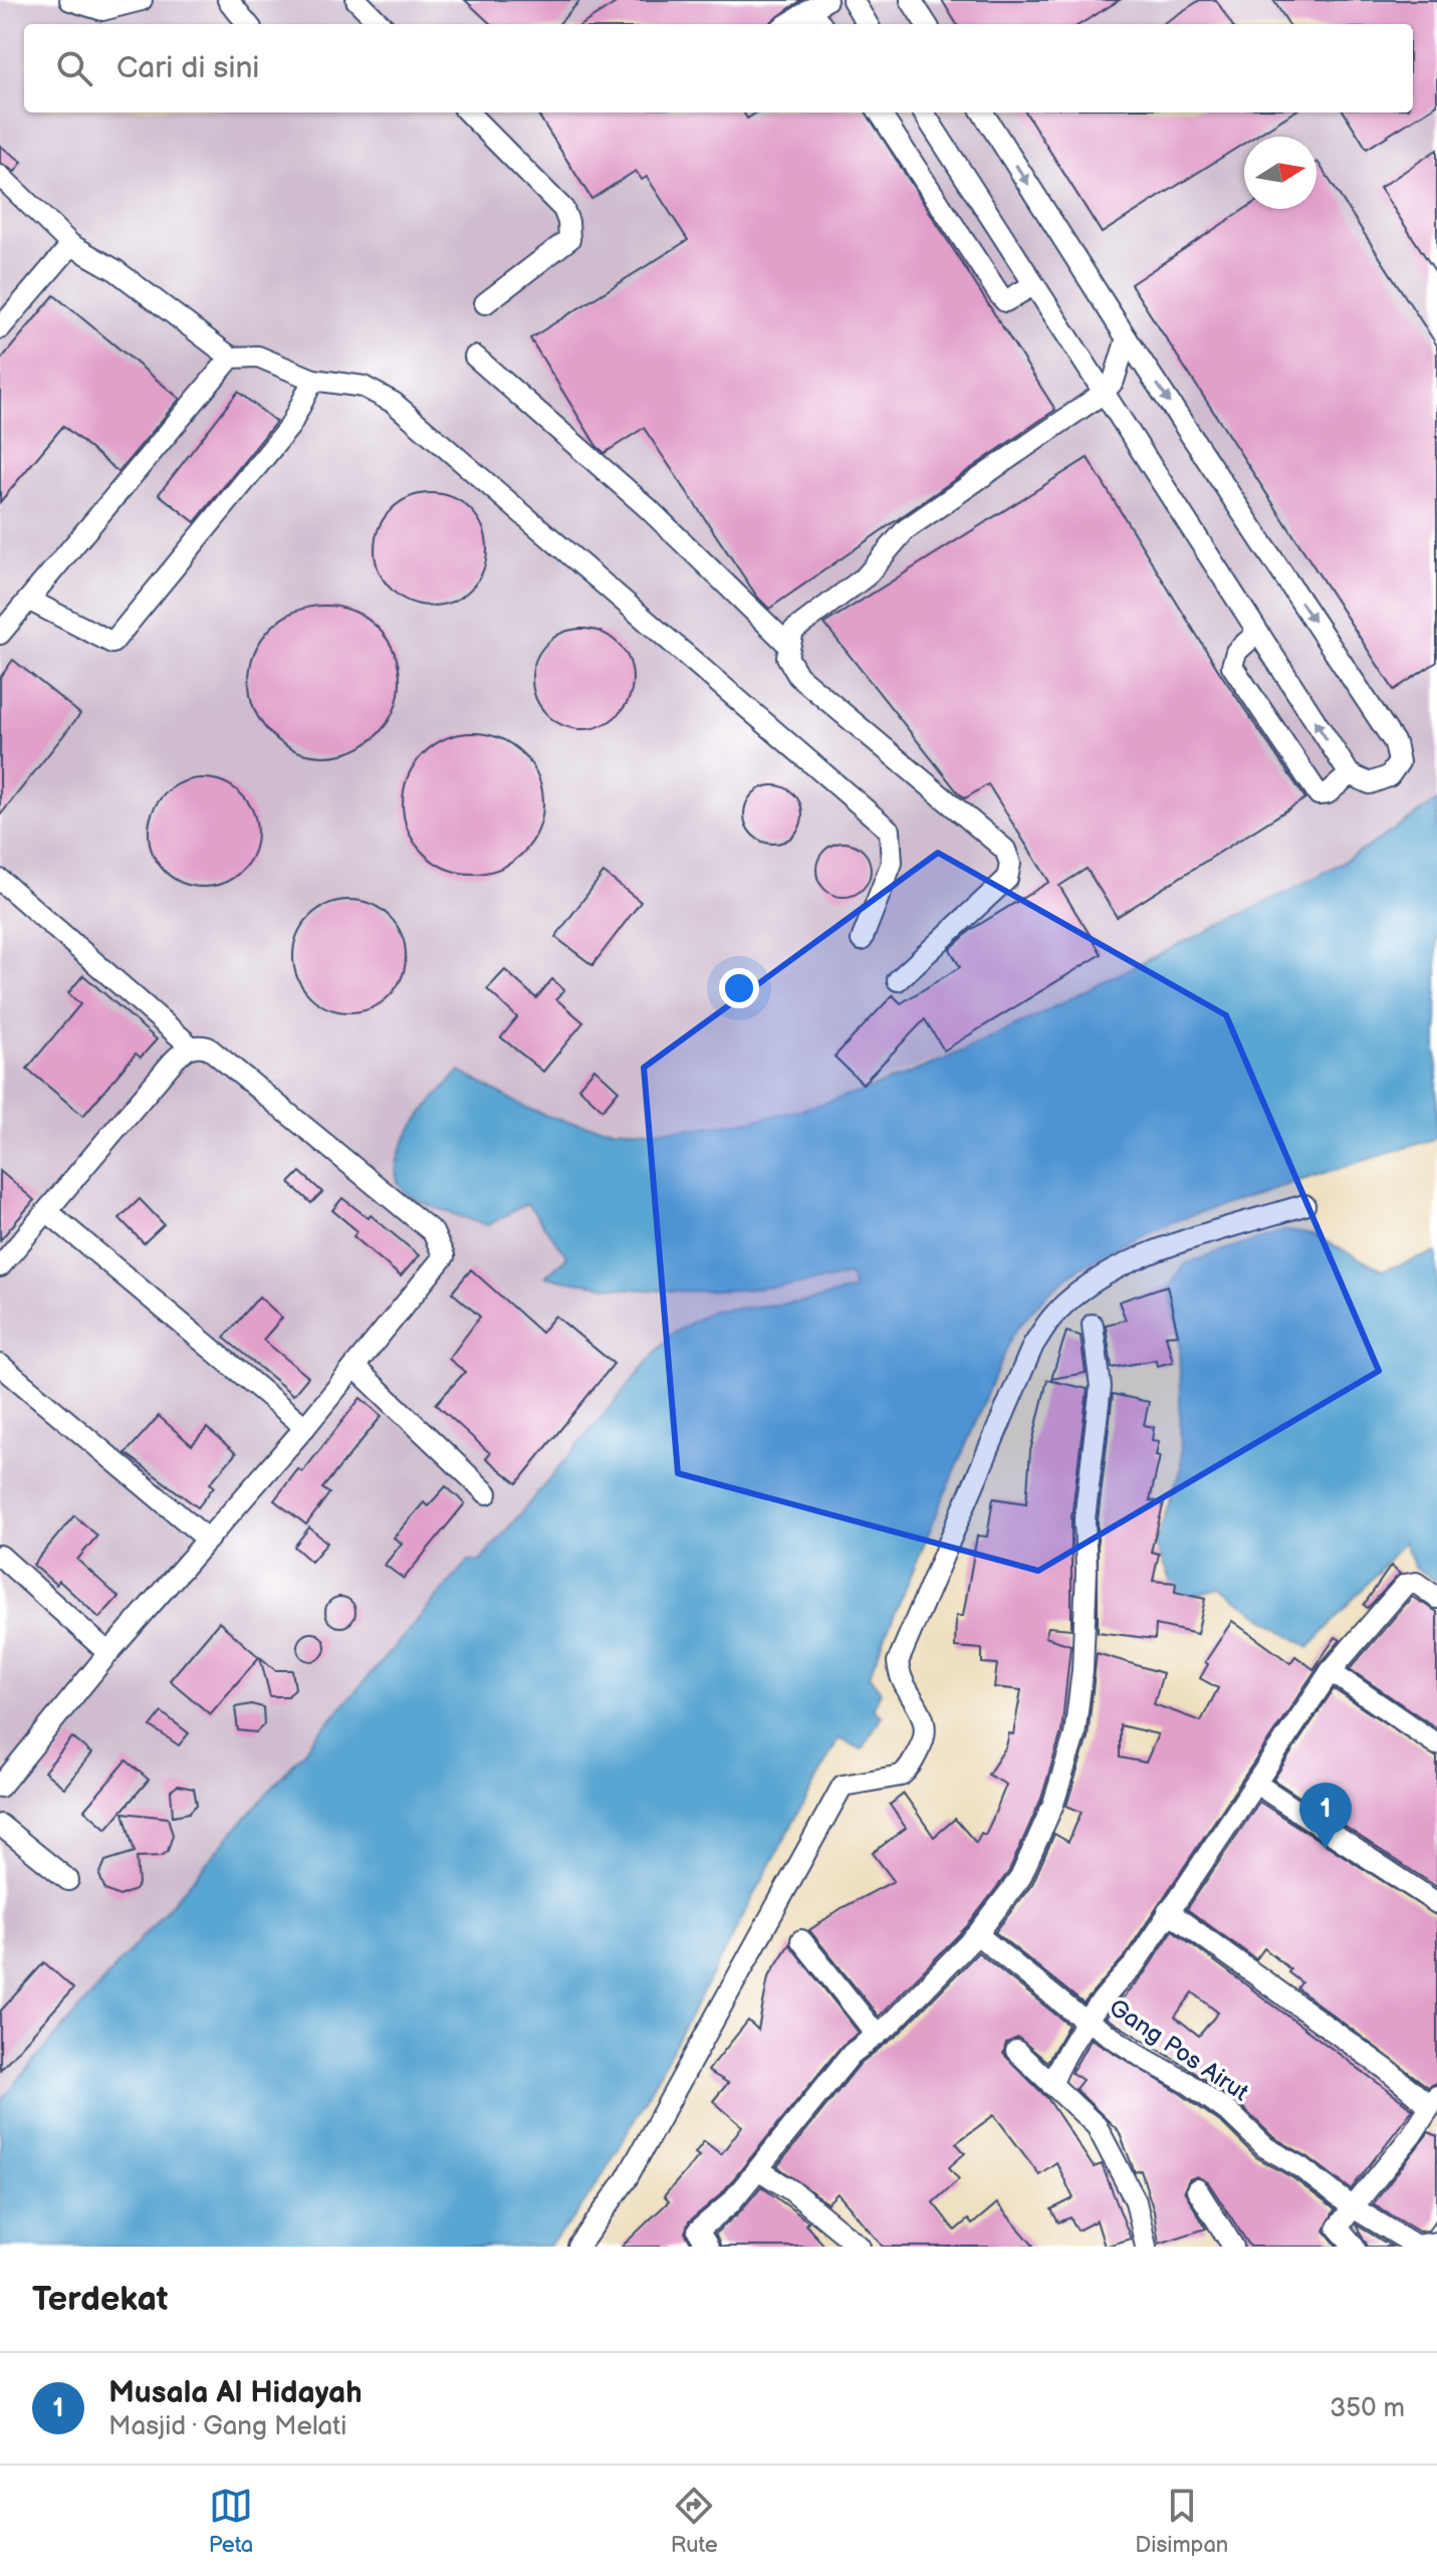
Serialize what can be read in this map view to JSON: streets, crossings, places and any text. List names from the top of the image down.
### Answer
{
  "streets": {
    "street": ["Gang Pos Airut"]
  },
  "north": "right",
  "page": {
    "search": "Cari di sini",
    "pins": "1",
    "heading": "Terdekat",
    "list": [
      {
        "mark": "1",
        "name": "Musala Al Hidayah",
        "note": "Masjid · Gang Melati",
        "value": "350 m"
      }
    ],
    "nav": ["Peta", "Rute", "Disimpan"]
  }
}
